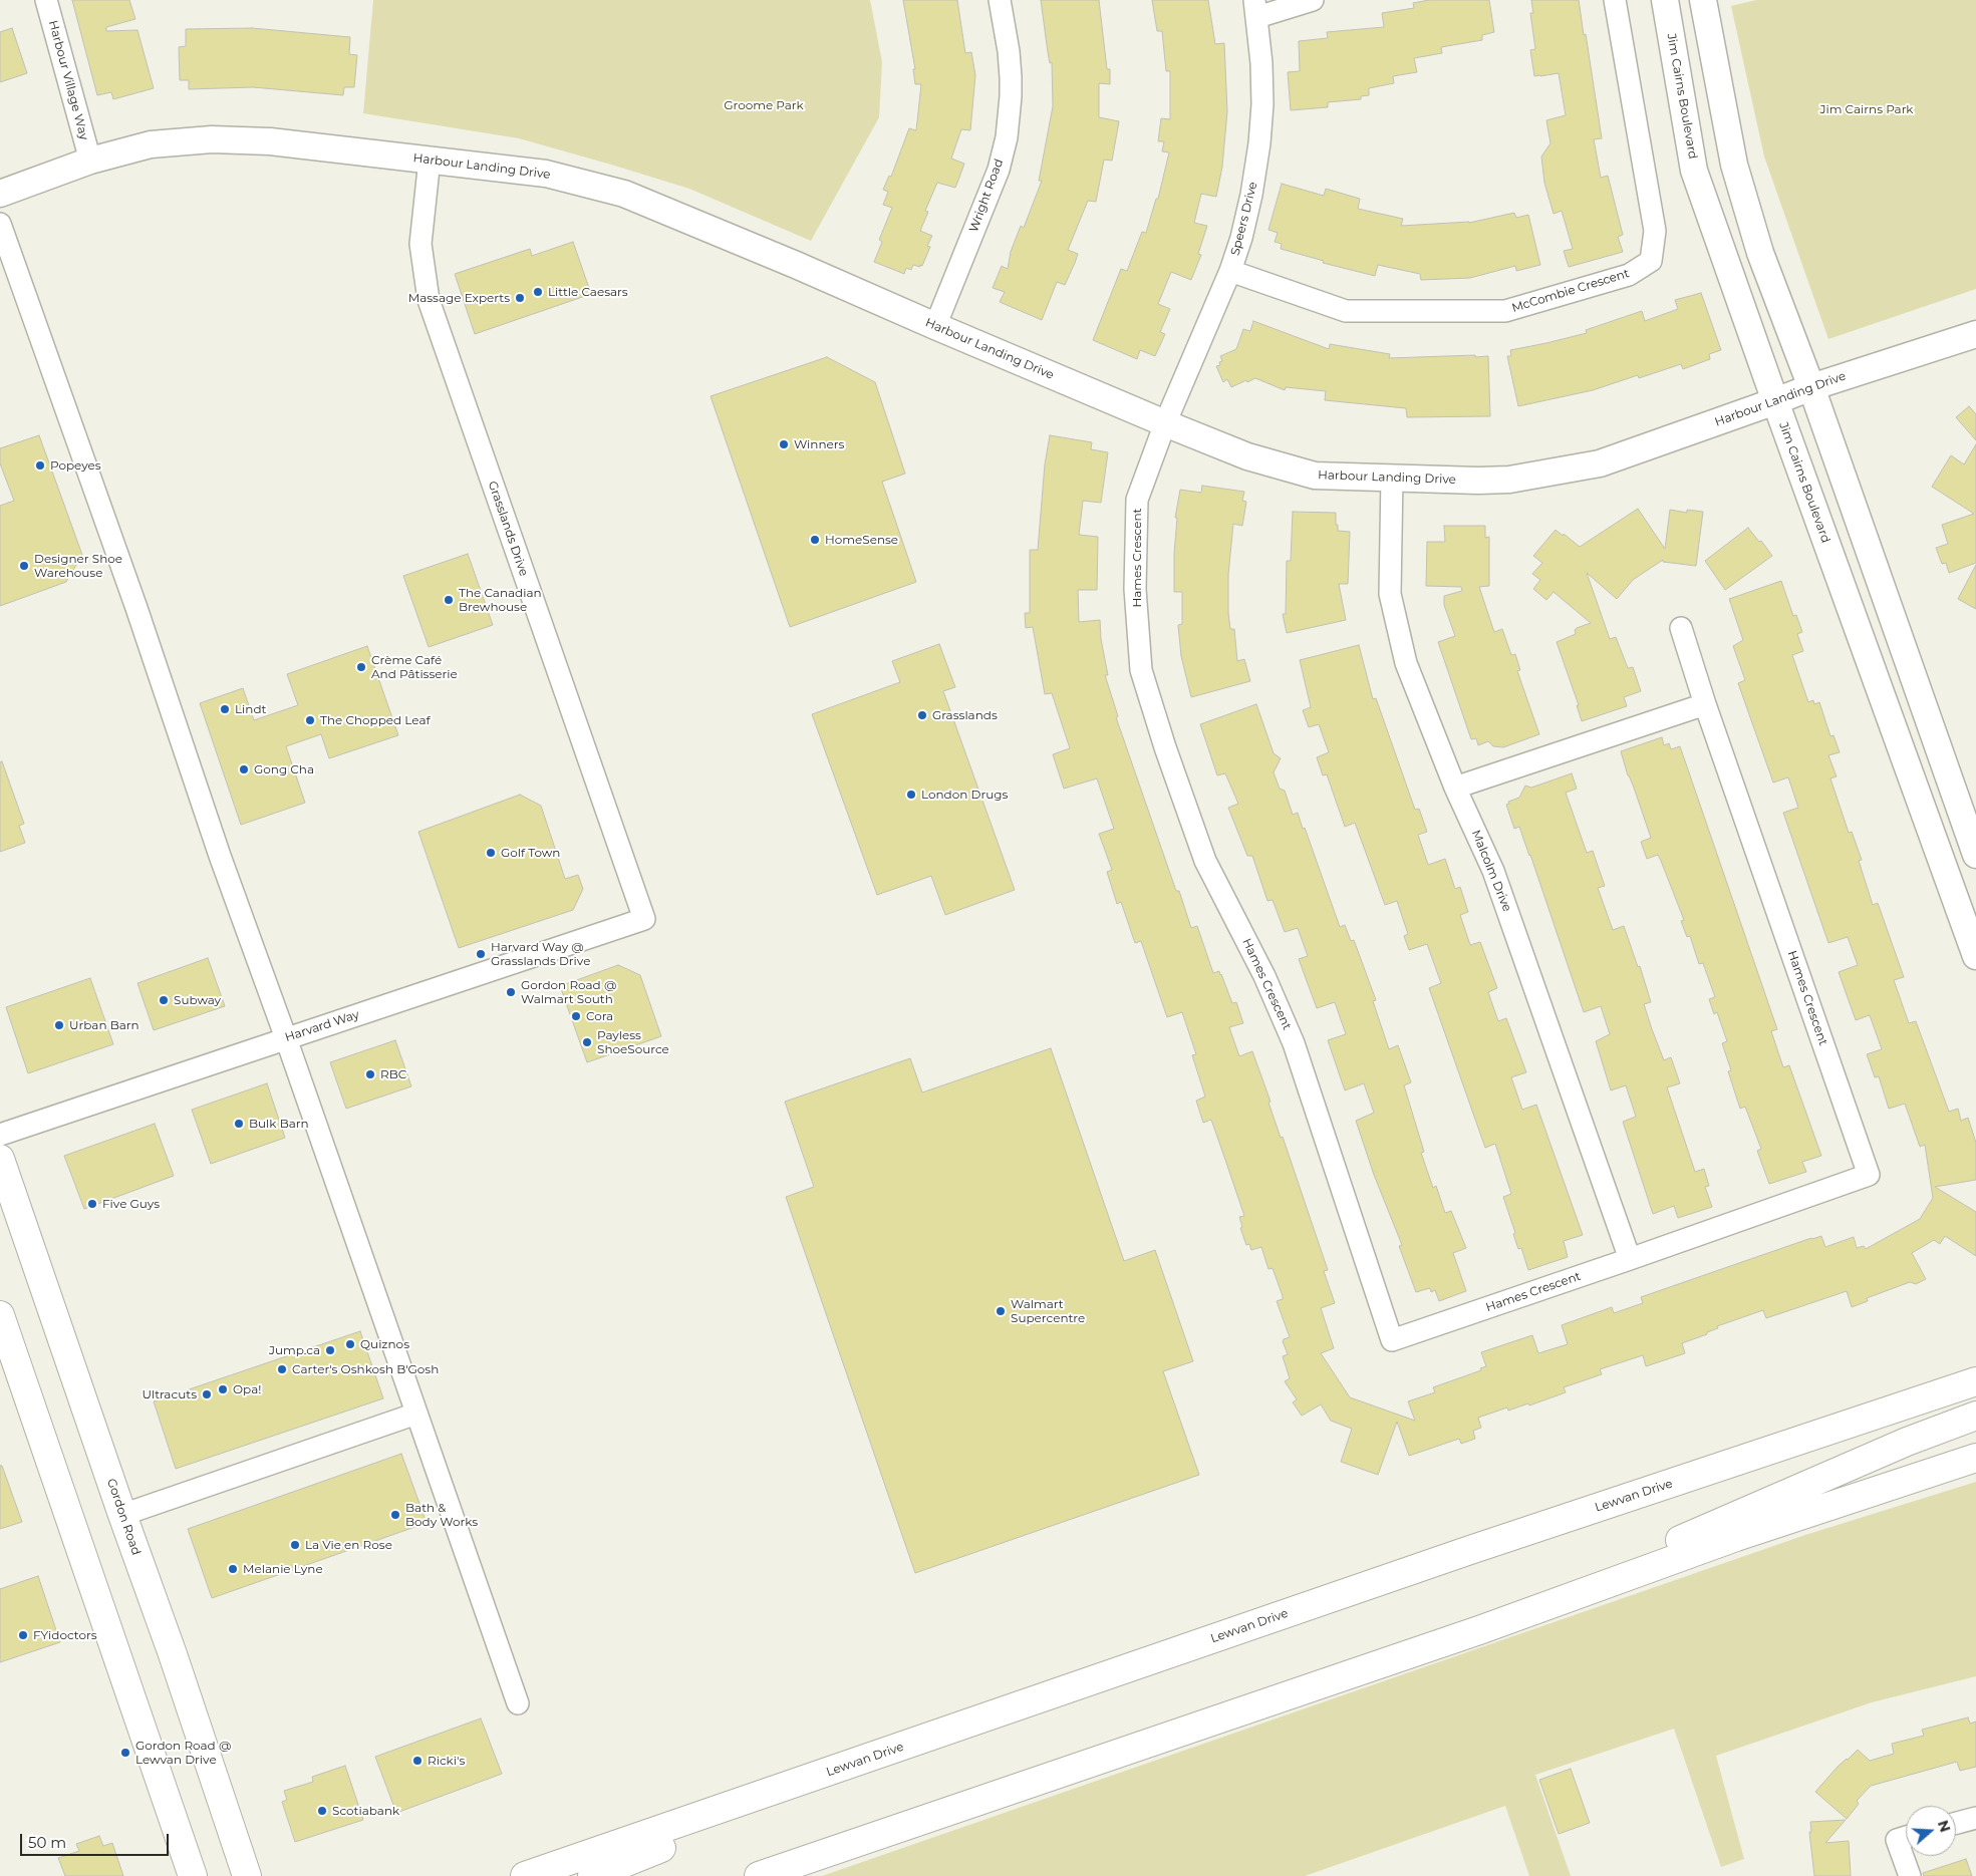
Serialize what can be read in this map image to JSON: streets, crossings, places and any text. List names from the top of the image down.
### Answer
{
  "streets": {
    "main road": ["Lewvan Drive", "Gordon Road"],
    "street": [
      "Harbour Village Way",
      "Jim Cairns Boulevard",
      "Harbour Landing Drive",
      "Wright Road",
      "Speers Drive",
      "McCombie Crescent",
      "Grasslands Drive",
      "Hames Crescent",
      "Malcolm Drive",
      "Harvard Way"
    ]
  },
  "crossings": [
    ["Harbour Village Way", "Harbour Landing Drive"],
    ["Jim Cairns Boulevard", "Harbour Landing Drive"],
    ["Harbour Landing Drive", "Wright Road"],
    ["Harbour Landing Drive", "Speers Drive"],
    ["Harbour Landing Drive", "Grasslands Drive"],
    ["Harbour Landing Drive", "Hames Crescent"],
    ["Harbour Landing Drive", "Malcolm Drive"],
    ["Speers Drive", "McCombie Crescent"],
    ["Speers Drive", "Hames Crescent"],
    ["Grasslands Drive", "Harvard Way"],
    ["Hames Crescent", "Malcolm Drive"]
  ],
  "parks": ["Groome Park", "Jim Cairns Park"],
  "places": [
    "Little Caesars",
    "Massage Experts",
    "Winners",
    "Popeyes",
    "HomeSense",
    "Designer Shoe Warehouse",
    "The Canadian Brewhouse",
    "Crème Café And Pâtisserie",
    "Lindt",
    "Grasslands",
    "The Chopped Leaf",
    "Gong Cha",
    "London Drugs",
    "Golf Town",
    "Harvard Way @ Grasslands Drive",
    "Gordon Road @ Walmart South",
    "Subway",
    "Cora",
    "Urban Barn",
    "Payless ShoeSource",
    "RBC",
    "Bulk Barn",
    "Five Guys",
    "Walmart Supercentre",
    "Quiznos",
    "Jump.ca",
    "Carter's Oshkosh B'Gosh",
    "Opa!",
    "Ultracuts",
    "Bath & Body Works",
    "La Vie en Rose",
    "Melanie Lyne",
    "FYidoctors",
    "Gordon Road @ Lewvan Drive",
    "Ricki's",
    "Scotiabank"
  ],
  "scale_bar": "50 m",
  "north": "right"
}
